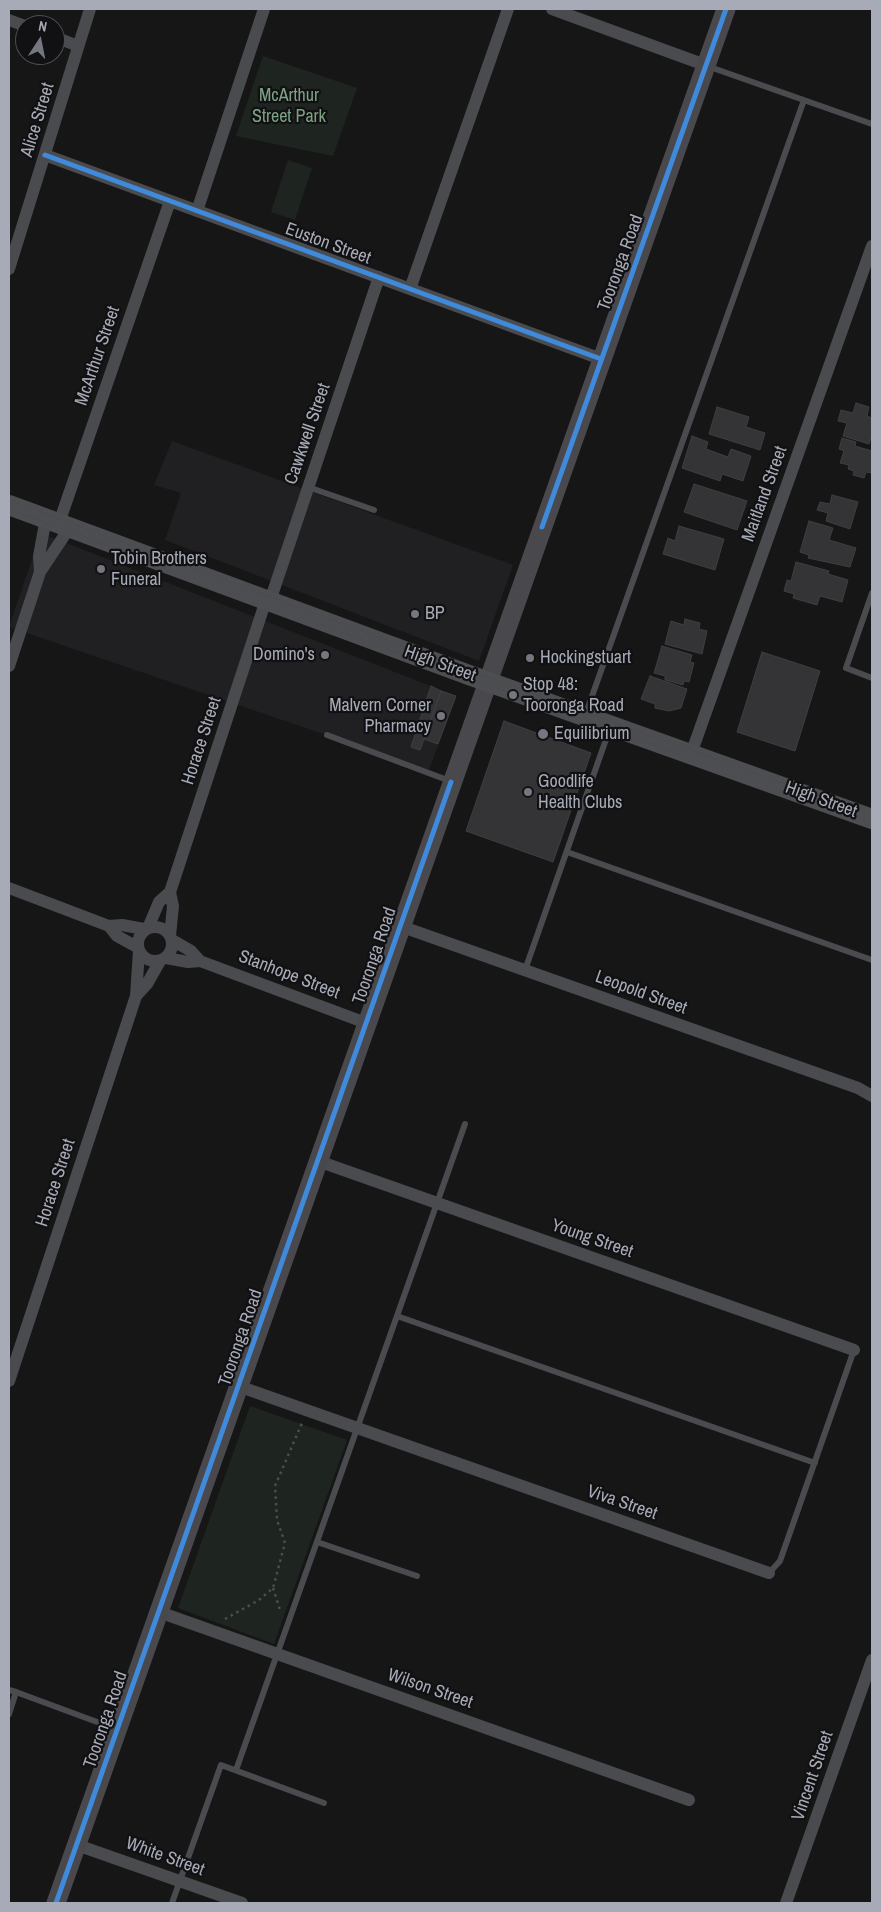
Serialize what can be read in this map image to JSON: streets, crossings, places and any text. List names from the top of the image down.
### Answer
{
  "streets": {
    "main road": ["Tooronga Road", "High Street"],
    "street": [
      "Alice Street",
      "Euston Street",
      "McArthur Street",
      "Cawkwell Street",
      "Maitland Street",
      "Horace Street",
      "Stanhope Street",
      "Leopold Street",
      "Young Street",
      "Viva Street",
      "Wilson Street",
      "Vincent Street",
      "White Street"
    ]
  },
  "crossings": [
    ["Alice Street", "Euston Street"],
    ["Euston Street", "Tooronga Road"],
    ["Euston Street", "McArthur Street"],
    ["Euston Street", "Cawkwell Street"],
    ["Tooronga Road", "High Street"],
    ["Tooronga Road", "Stanhope Street"],
    ["Tooronga Road", "Leopold Street"],
    ["Tooronga Road", "Young Street"],
    ["Tooronga Road", "Viva Street"],
    ["Tooronga Road", "Wilson Street"],
    ["Tooronga Road", "White Street"],
    ["McArthur Street", "High Street"],
    ["Cawkwell Street", "High Street"],
    ["Cawkwell Street", "Horace Street"],
    ["Maitland Street", "High Street"],
    ["High Street", "Horace Street"],
    ["Horace Street", "Stanhope Street"],
    ["Young Street", "Viva Street"]
  ],
  "parks": ["McArthur Street Park"],
  "places": [
    "Tobin Brothers Funeral",
    "BP",
    "Domino's",
    "Hockingstuart",
    "Stop 48: Tooronga Road",
    "Malvern Corner Pharmacy",
    "Equilibrium",
    "Goodlife Health Clubs"
  ],
  "north": "top"
}
